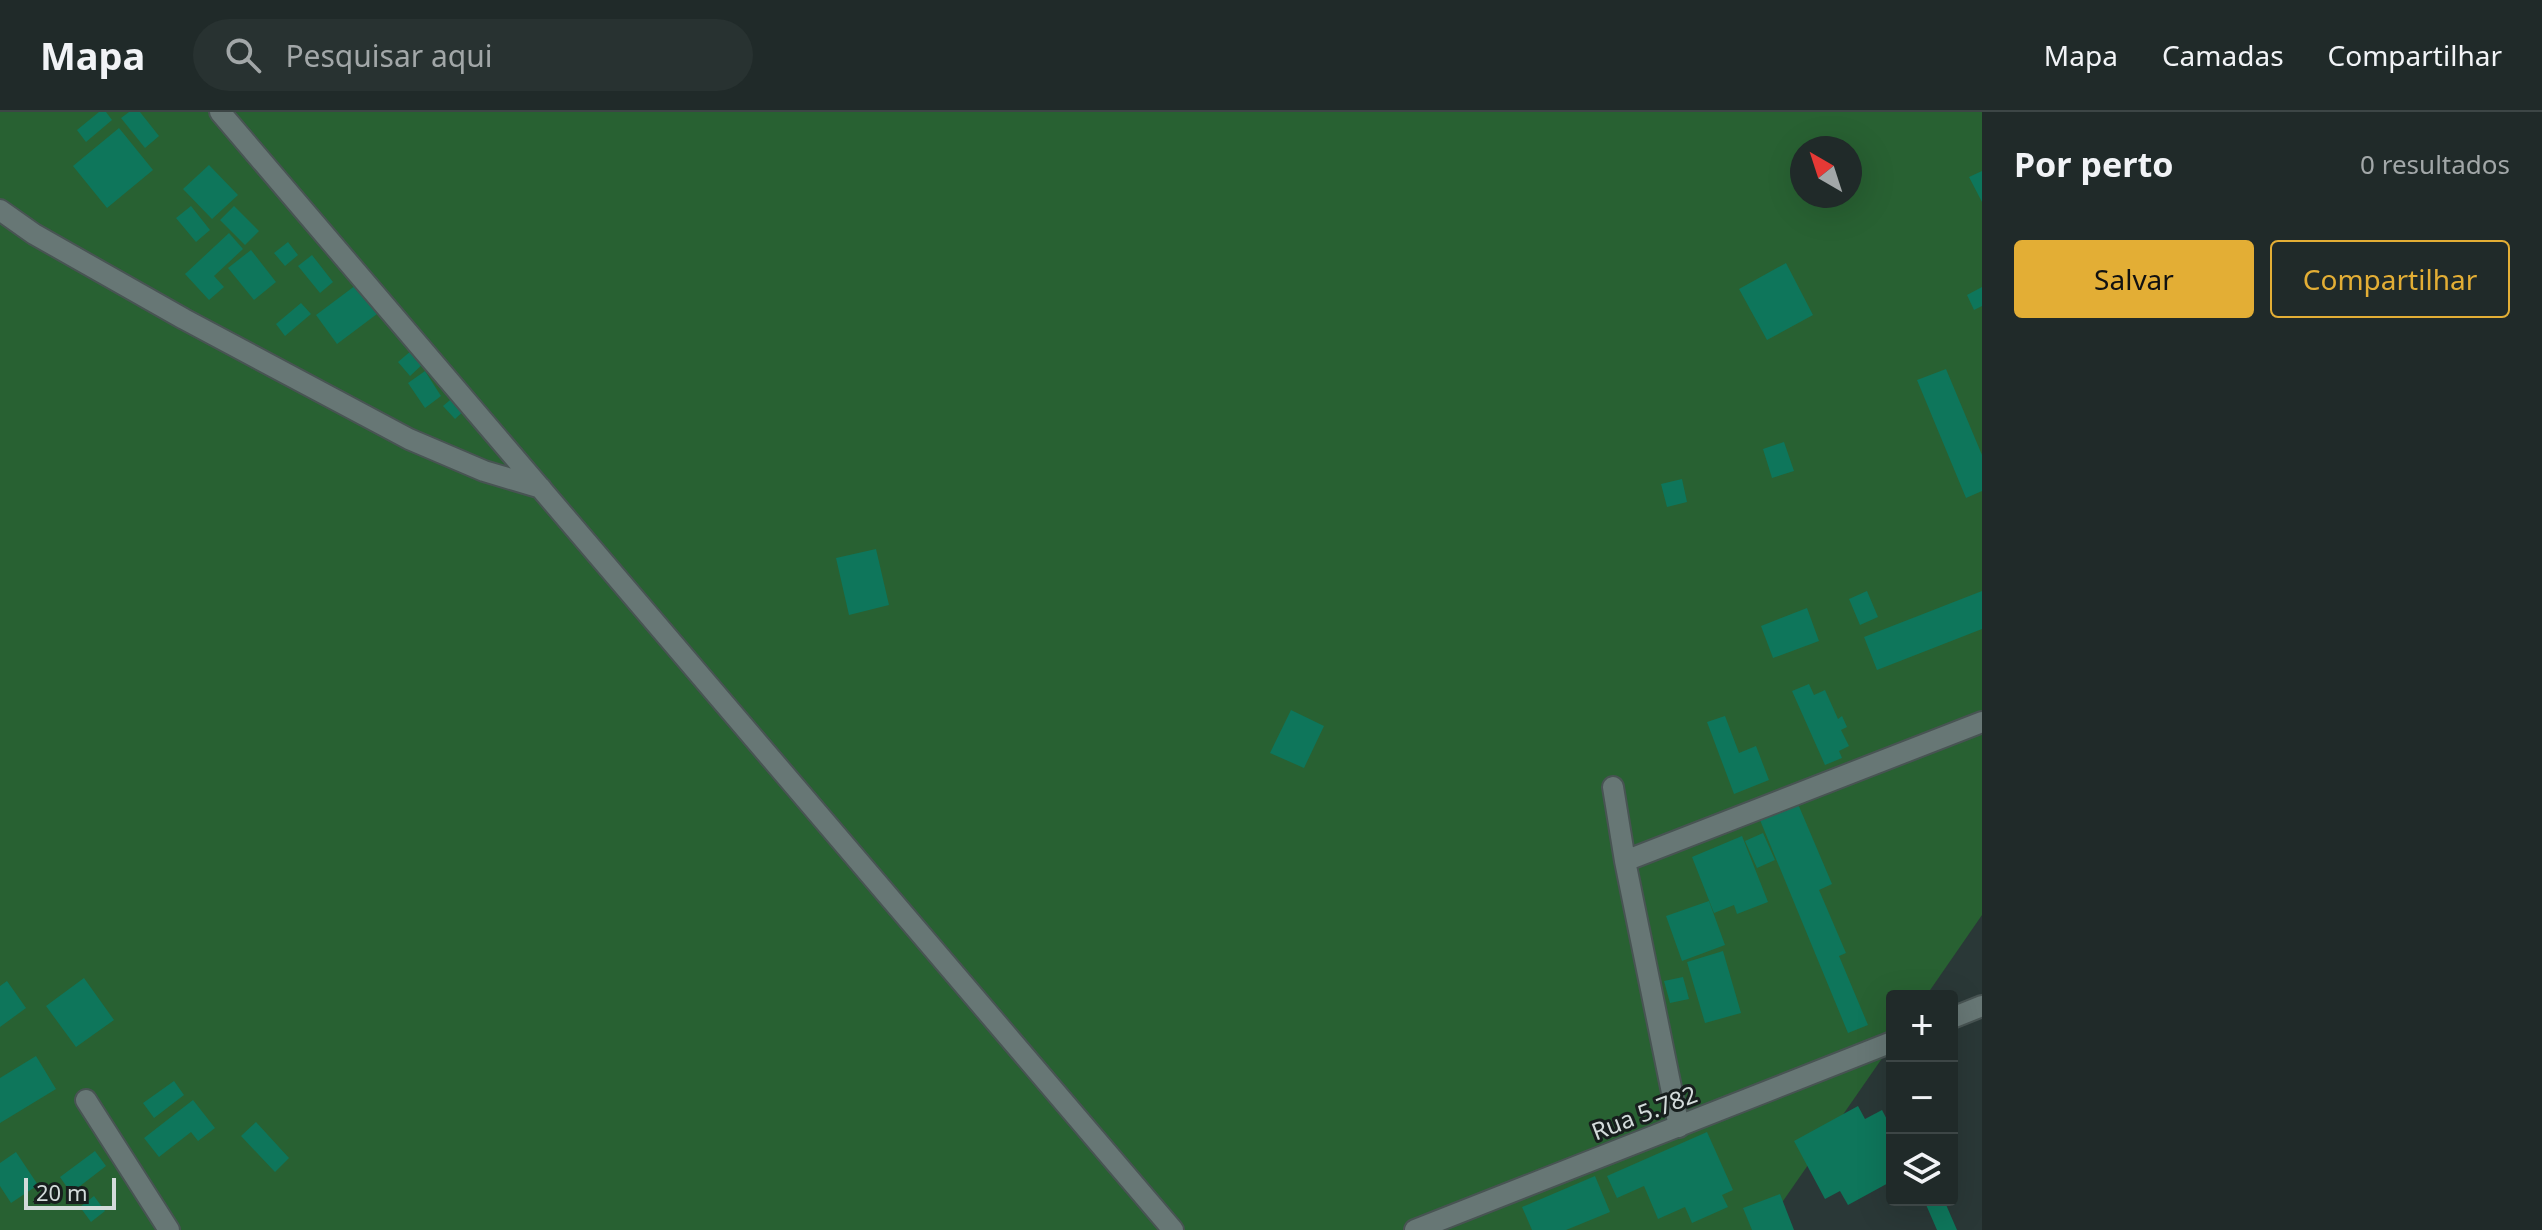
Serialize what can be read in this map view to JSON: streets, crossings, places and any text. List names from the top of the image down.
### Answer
{
  "streets": {
    "street": ["Rua 5.782"]
  },
  "scale_bar": "20 m",
  "north": "top left",
  "page": {
    "header": "Mapa",
    "search": "Pesquisar aqui",
    "nav": ["Mapa", "Camadas", "Compartilhar"],
    "heading": ["Por perto", "0 resultados"],
    "buttons": ["Salvar", "Compartilhar"],
    "map_buttons": ["+", "−"],
    "scale": "20 m"
  }
}
